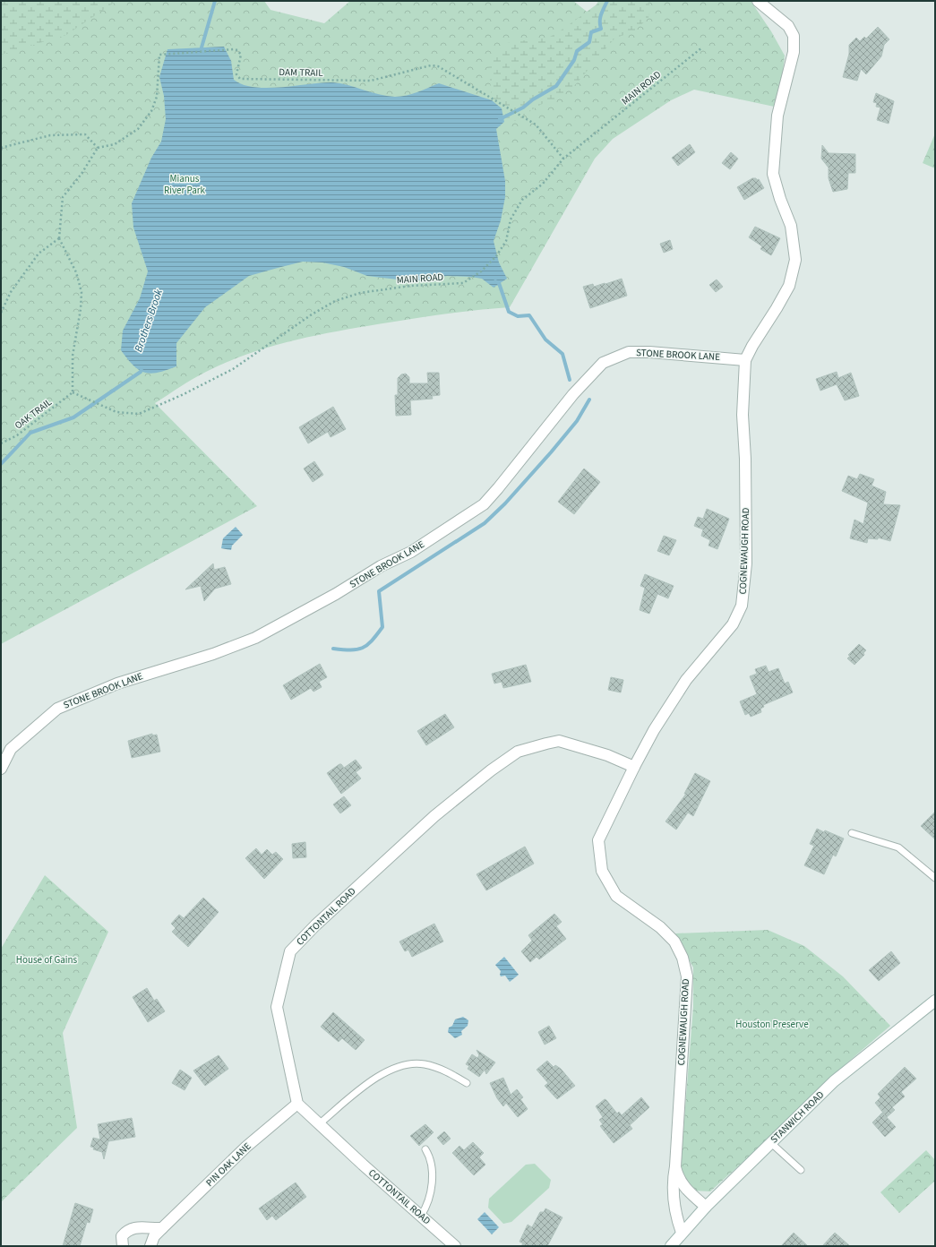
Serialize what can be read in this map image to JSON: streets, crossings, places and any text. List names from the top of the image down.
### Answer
{
  "streets": {
    "street": [
      "STONE BROOK LANE",
      "COGNEWAUGH ROAD",
      "COTTONTAIL ROAD",
      "STANWICH ROAD",
      "PIN OAK LANE"
    ],
    "path": ["DAM TRAIL", "MAIN ROAD", "OAK TRAIL"]
  },
  "crossings": [
    ["DAM TRAIL", "MAIN ROAD"],
    ["MAIN ROAD", "OAK TRAIL"],
    ["STONE BROOK LANE", "COGNEWAUGH ROAD"],
    ["COGNEWAUGH ROAD", "COTTONTAIL ROAD"],
    ["COGNEWAUGH ROAD", "STANWICH ROAD"],
    ["COTTONTAIL ROAD", "PIN OAK LANE"]
  ],
  "water": ["Brothers Brook"],
  "parks": ["Mianus River Park", "House of Gains", "Houston Preserve"]
}
